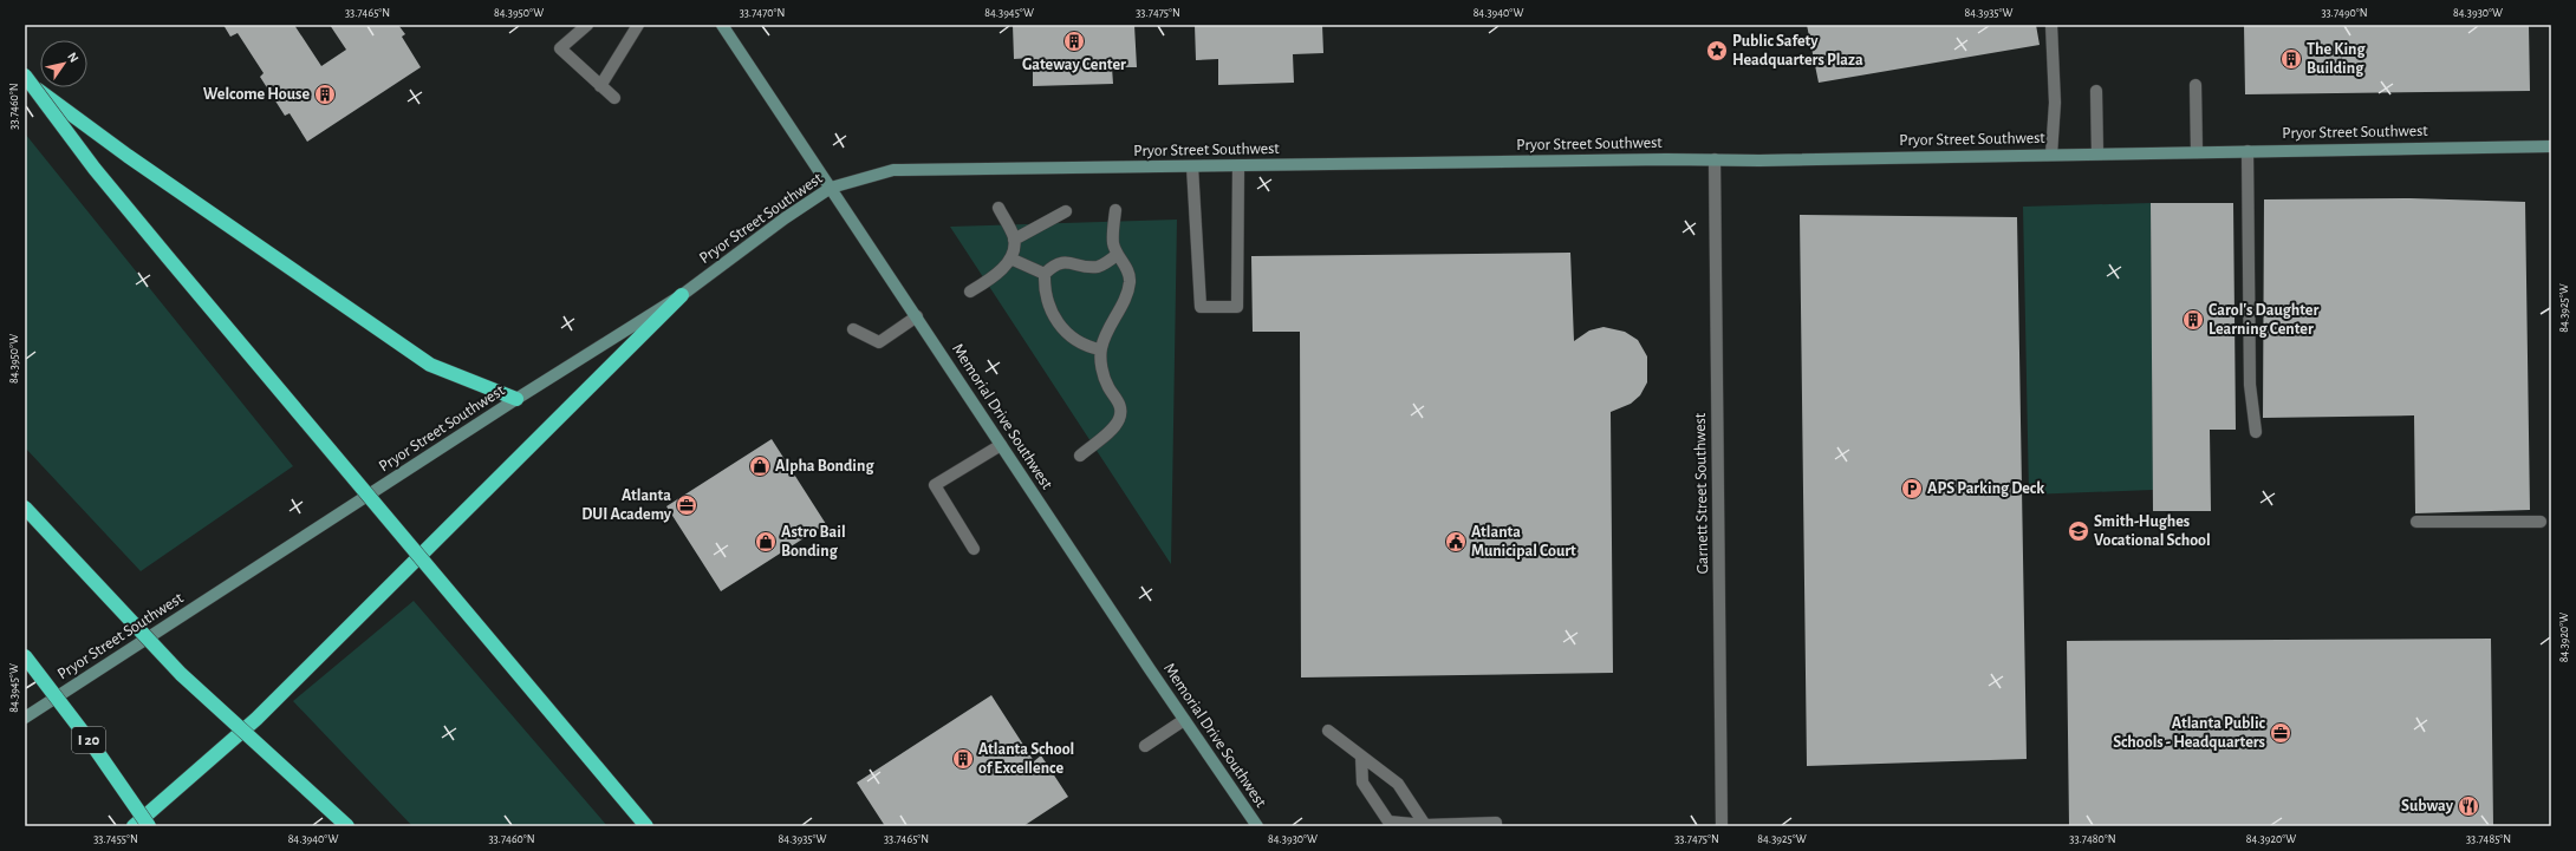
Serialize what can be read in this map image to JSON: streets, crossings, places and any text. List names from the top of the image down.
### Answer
{
  "streets": {
    "highway": ["I 20"],
    "main road": ["Pryor Street Southwest", "Memorial Drive Southwest"],
    "street": ["Garnett Street Southwest"]
  },
  "crossings": [
    ["Pryor Street Southwest", "Memorial Drive Southwest"],
    ["Pryor Street Southwest", "Garnett Street Southwest"]
  ],
  "places": {
    "building": [
      "Gateway Center",
      "The King Building",
      "Welcome House",
      "Carol's Daughter Learning Center",
      "Atlanta School of Excellence"
    ],
    "place": ["Public Safety Headquarters Plaza"],
    "shop": ["Alpha Bonding", "Astro Bail Bonding"],
    "parking": ["APS Parking Deck"],
    "office": ["Atlanta DUI Academy", "Atlanta Public Schools - Headquarters"],
    "school or university": ["Smith-Hughes Vocational School"],
    "public building": ["Atlanta Municipal Court"],
    "restaurant": ["Subway"]
  },
  "north": "top right",
  "coordinates": [
    "33.7465°N",
    "84.3950°W",
    "33.7470°N",
    "84.3945°W",
    "33.7475°N",
    "84.3940°W",
    "84.3935°W",
    "33.7490°N",
    "84.3930°W",
    "33.7460°N",
    "84.3925°W",
    "84.3920°W",
    "33.7455°N",
    "33.7480°N",
    "33.7485°N"
  ]
}
